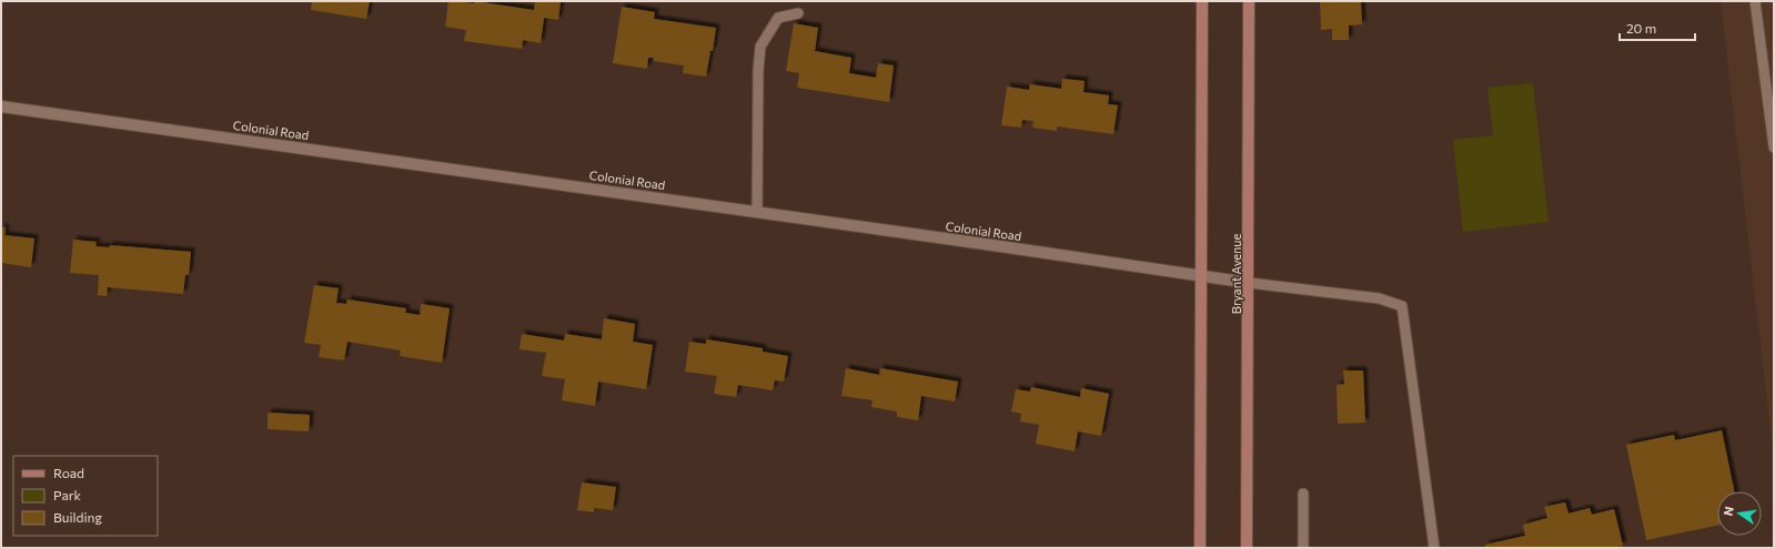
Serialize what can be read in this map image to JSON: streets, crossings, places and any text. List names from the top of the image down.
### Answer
{
  "streets": {
    "main road": ["Bryant Avenue"],
    "street": ["Colonial Road"]
  },
  "crossings": [
    ["Colonial Road", "Bryant Avenue"]
  ],
  "legend": ["Road", "Park", "Building"],
  "scale_bar": "20 m",
  "north": "left"
}
